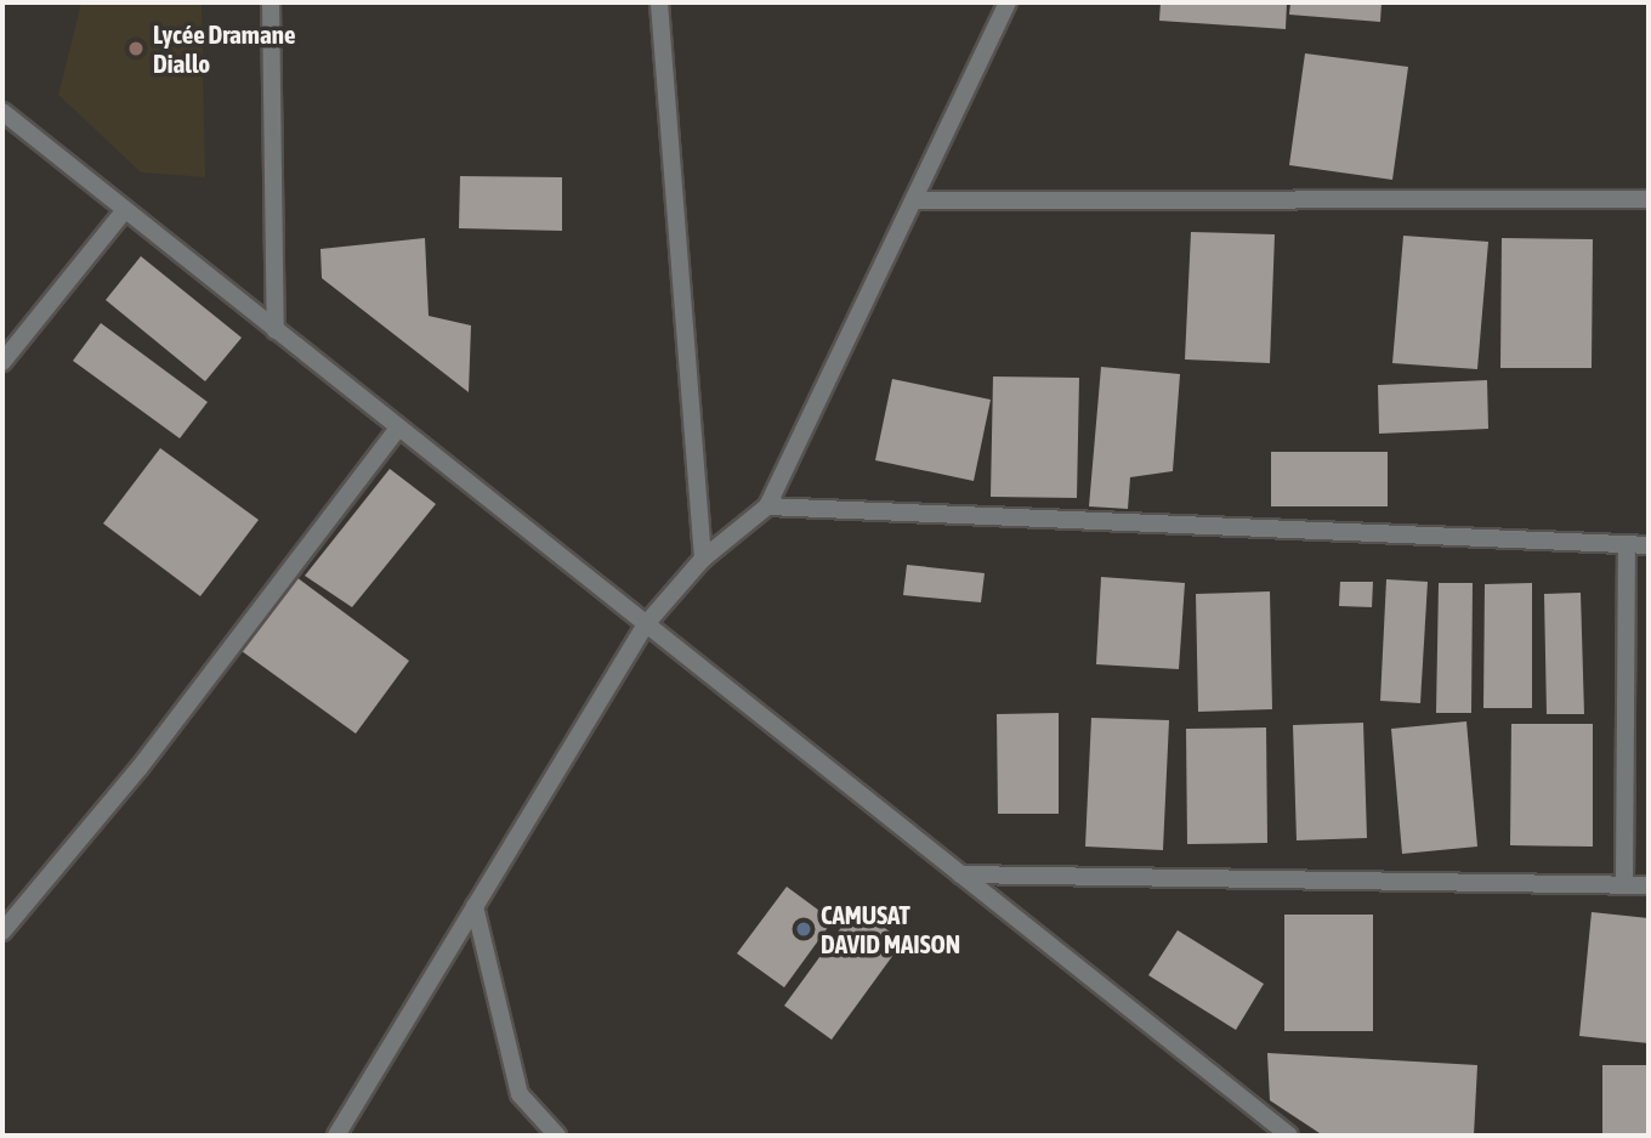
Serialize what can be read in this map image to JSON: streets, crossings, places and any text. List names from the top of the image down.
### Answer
{
  "places": ["Lycée Dramane Diallo", "CAMUSAT DAVID MAISON"]
}
